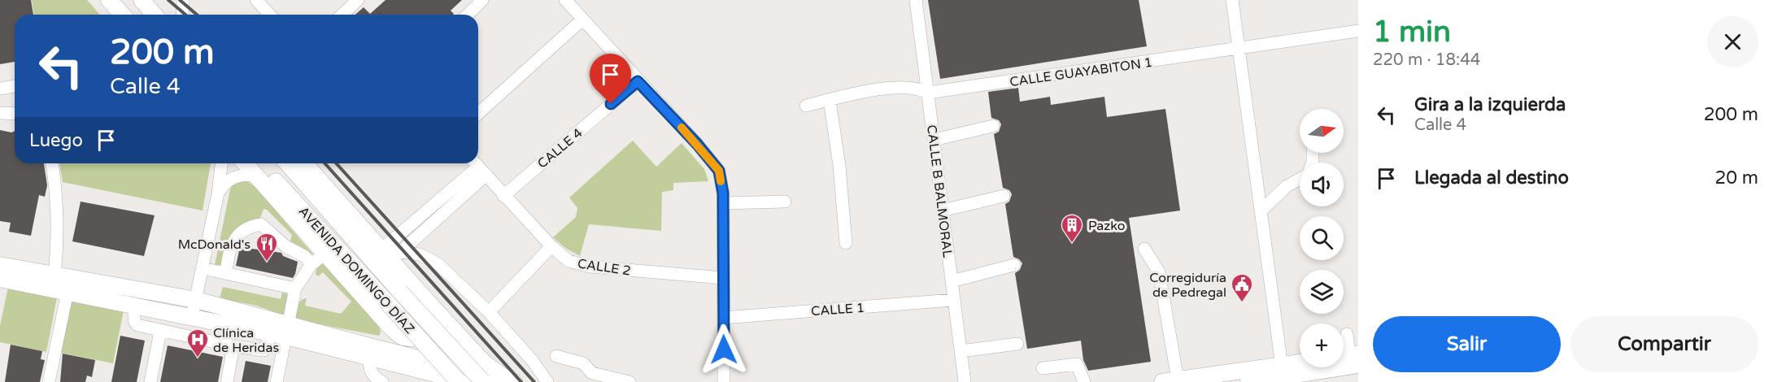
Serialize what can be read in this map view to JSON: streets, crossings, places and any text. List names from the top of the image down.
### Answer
{
  "streets": {
    "main road": ["AVENIDA DOMINGO DÍAZ"],
    "street": [
      "CALLE GUAYABITON 1",
      "CALLE 4",
      "CALLE B BALMORAL",
      "CALLE 2",
      "CALLE 1"
    ]
  },
  "crossings": [
    ["CALLE GUAYABITON 1", "CALLE B BALMORAL"],
    ["CALLE 4", "CALLE 2"],
    ["CALLE B BALMORAL", "CALLE 1"]
  ],
  "places": {
    "building": ["Pazko"],
    "restaurant": ["McDonald's"],
    "public building": ["Corregiduría de Pedregal"],
    "hospital": ["Clínica de Heridas"]
  },
  "north": "right",
  "page": {
    "heading": ["1 min", "220 m · 18:44"],
    "turn": ["200 m", "Calle 4"],
    "list": [
      {
        "name": "Gira a la izquierda",
        "note": "Calle 4",
        "value": "200 m"
      },
      {
        "name": "Llegada al destino",
        "value": "20 m"
      }
    ],
    "map_buttons": "+",
    "then": "Luego",
    "buttons": ["Salir", "Compartir"]
  }
}
